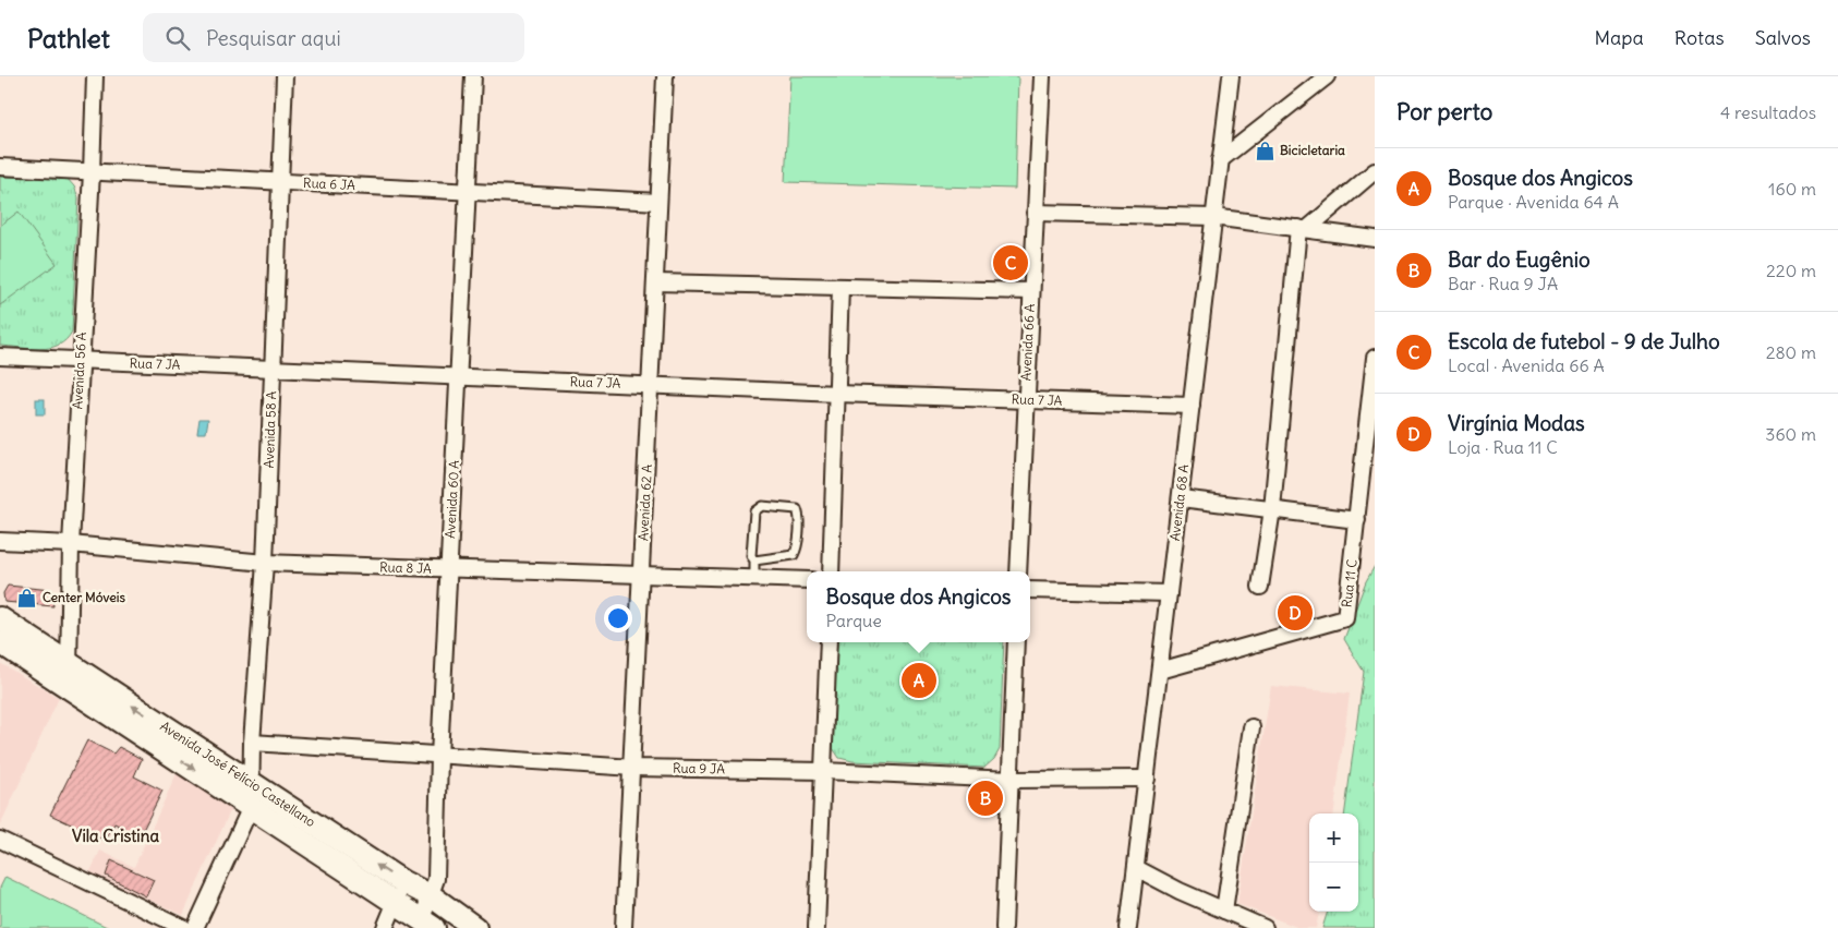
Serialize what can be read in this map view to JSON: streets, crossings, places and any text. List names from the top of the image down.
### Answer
{
  "streets": {
    "main road": ["Avenida José Felício Castellano"],
    "street": [
      "Rua 6 JA",
      "Avenida 66 A",
      "Rua 7 JA",
      "Avenida 56 A",
      "Avenida 58 A",
      "Avenida 60 A",
      "Avenida 62 A",
      "Avenida 68 A",
      "Rua 8 JA",
      "Rua 11 C",
      "Rua 9 JA"
    ]
  },
  "crossings": [
    ["Rua 6 JA", "Avenida 56 A"],
    ["Rua 6 JA", "Avenida 58 A"],
    ["Rua 6 JA", "Avenida 60 A"],
    ["Rua 6 JA", "Avenida 62 A"],
    ["Avenida 66 A", "Rua 7 JA"],
    ["Rua 7 JA", "Avenida 56 A"],
    ["Rua 7 JA", "Avenida 58 A"],
    ["Rua 7 JA", "Avenida 60 A"],
    ["Rua 7 JA", "Avenida 62 A"],
    ["Rua 7 JA", "Avenida 68 A"],
    ["Avenida 56 A", "Rua 8 JA"],
    ["Avenida 56 A", "Avenida José Felício Castellano"],
    ["Avenida 58 A", "Rua 8 JA"],
    ["Avenida 58 A", "Rua 9 JA"],
    ["Avenida 58 A", "Avenida José Felício Castellano"],
    ["Avenida 60 A", "Rua 8 JA"],
    ["Avenida 60 A", "Rua 9 JA"],
    ["Avenida 60 A", "Avenida José Felício Castellano"],
    ["Avenida 62 A", "Rua 8 JA"],
    ["Avenida 62 A", "Rua 9 JA"],
    ["Avenida 68 A", "Rua 11 C"],
    ["Avenida 68 A", "Rua 9 JA"]
  ],
  "districts": ["Vila Cristina"],
  "places": {
    "shop": ["Bicicletaria", "Center Móveis"]
  },
  "page": {
    "header": "Pathlet",
    "search": "Pesquisar aqui",
    "nav": ["Mapa", "Rotas", "Salvos"],
    "heading": ["Por perto", "4 resultados"],
    "list": [
      {
        "mark": "A",
        "name": "Bosque dos Angicos",
        "note": "Parque · Avenida 64 A",
        "value": "160 m"
      },
      {
        "mark": "B",
        "name": "Bar do Eugênio",
        "note": "Bar · Rua 9 JA",
        "value": "220 m"
      },
      {
        "mark": "C",
        "name": "Escola de futebol - 9 de Julho",
        "note": "Local · Avenida 66 A",
        "value": "280 m"
      },
      {
        "mark": "D",
        "name": "Virgínia Modas",
        "note": "Loja · Rua 11 C",
        "value": "360 m"
      }
    ],
    "pins": [
      "C",
      "D",
      "A",
      "B"
    ],
    "popup": ["Bosque dos Angicos", "Parque"],
    "map_buttons": ["+", "−"]
  }
}
